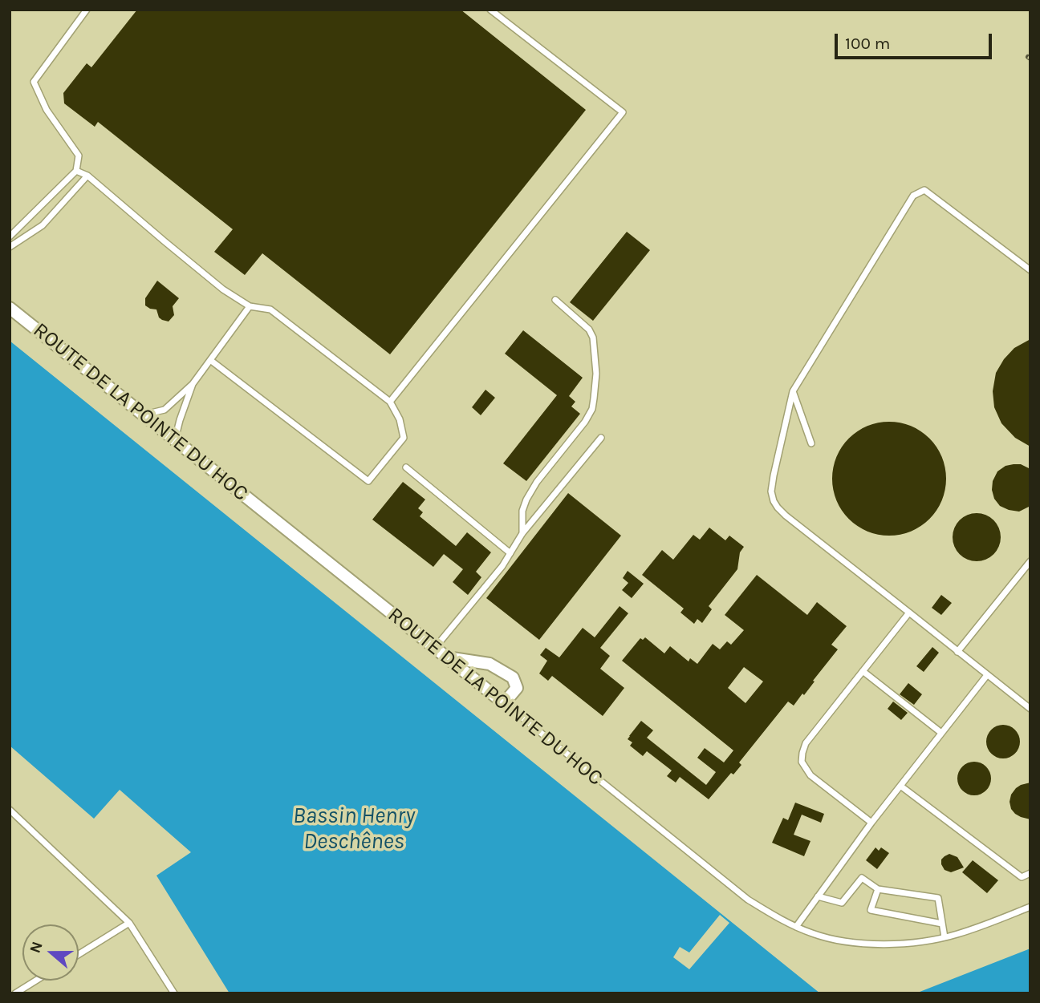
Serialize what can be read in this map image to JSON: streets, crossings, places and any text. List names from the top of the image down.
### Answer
{
  "streets": {
    "street": ["ROUTE DE LA POINTE DU HOC"]
  },
  "water": ["Bassin Henry Deschênes"],
  "scale_bar": "100 m",
  "north": "left"
}
